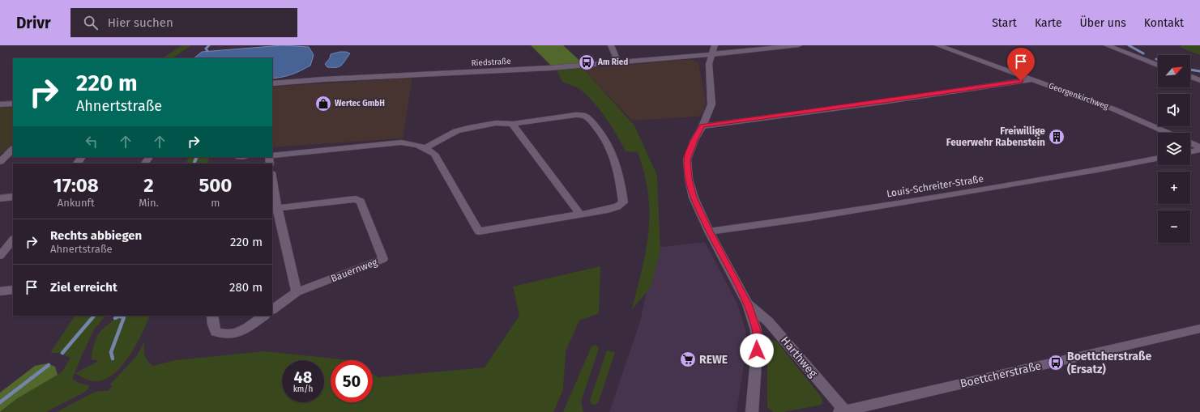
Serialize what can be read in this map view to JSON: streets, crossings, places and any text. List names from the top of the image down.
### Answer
{
  "streets": {
    "street": [
      "Riedstraße",
      "Georgenkirchweg",
      "Louis-Schreiter-Straße",
      "Bauernweg",
      "Harthweg",
      "Boettcherstraße"
    ]
  },
  "crossings": [
    ["Harthweg", "Boettcherstraße"]
  ],
  "places": {
    "bus stop": ["Am Ried", "Boettcherstraße (Ersatz)"],
    "shop": ["Wertec GmbH"],
    "building": ["Freiwillige Feuerwehr Rabenstein"],
    "supermarket": ["REWE"]
  },
  "north": "top right",
  "page": {
    "header": "Drivr",
    "search": "Hier suchen",
    "nav": [
      "Start",
      "Karte",
      "Über uns",
      "Kontakt"
    ],
    "map_buttons": ["+", "−"],
    "turn": ["220 m", "Ahnertstraße"],
    "eta": [
      "17:08",
      "Ankunft",
      "2",
      "Min.",
      "500",
      "m"
    ],
    "list": [
      {
        "name": "Rechts abbiegen",
        "note": "Ahnertstraße",
        "value": "220 m"
      },
      {
        "name": "Ziel erreicht",
        "value": "280 m"
      }
    ],
    "speed": "48 km/h",
    "limit": "50"
  }
}
